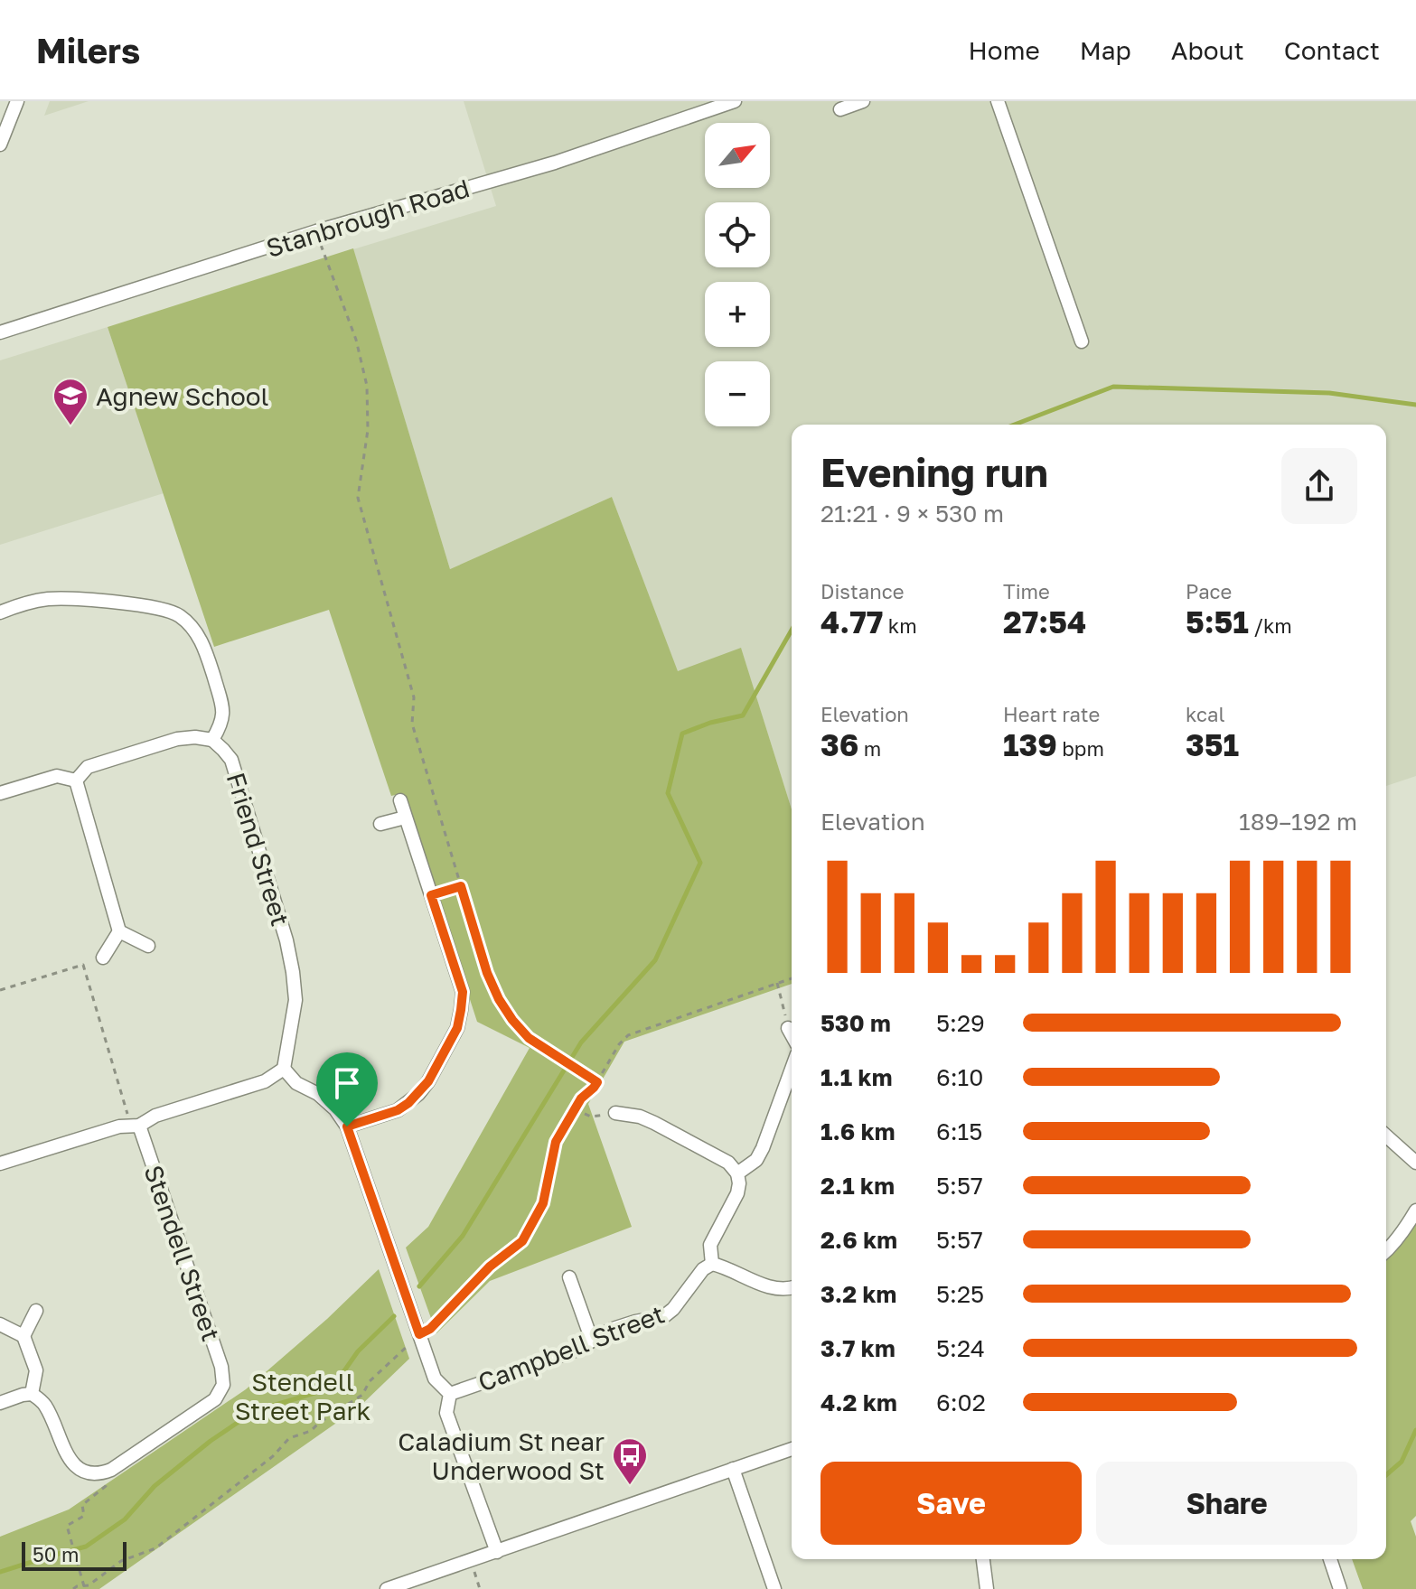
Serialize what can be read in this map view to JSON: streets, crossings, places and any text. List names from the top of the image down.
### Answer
{
  "streets": {
    "street": [
      "Stanbrough Road",
      "Friend Street",
      "Stendell Street",
      "Campbell Street"
    ]
  },
  "parks": ["Stendell Street Park"],
  "places": {
    "school or university": ["Agnew School"],
    "bus stop": ["Caladium St near Underwood St"]
  },
  "scale_bar": "50 m",
  "north": "top right",
  "page": {
    "header": "Milers",
    "nav": [
      "Home",
      "Map",
      "About",
      "Contact"
    ],
    "map_buttons": ["+", "−"],
    "heading": ["Evening run", "21:21 · 9 × 530 m"],
    "stats": [
      ["Distance", "4.77 km"],
      ["Time", "27:54"],
      ["Pace", "5:51 /km"],
      ["Elevation", "36 m"],
      ["Heart rate", "139 bpm"],
      ["kcal", "351"]
    ],
    "chart": ["Elevation", "189–192 m"],
    "list": [
      {
        "name": "530 m",
        "note": "5:29"
      },
      {
        "name": "1.1 km",
        "note": "6:10"
      },
      {
        "name": "1.6 km",
        "note": "6:15"
      },
      {
        "name": "2.1 km",
        "note": "5:57"
      },
      {
        "name": "2.6 km",
        "note": "5:57"
      },
      {
        "name": "3.2 km",
        "note": "5:25"
      },
      {
        "name": "3.7 km",
        "note": "5:24"
      },
      {
        "name": "4.2 km",
        "note": "6:02"
      }
    ],
    "buttons": ["Save", "Share"],
    "scale": "50 m"
  }
}
